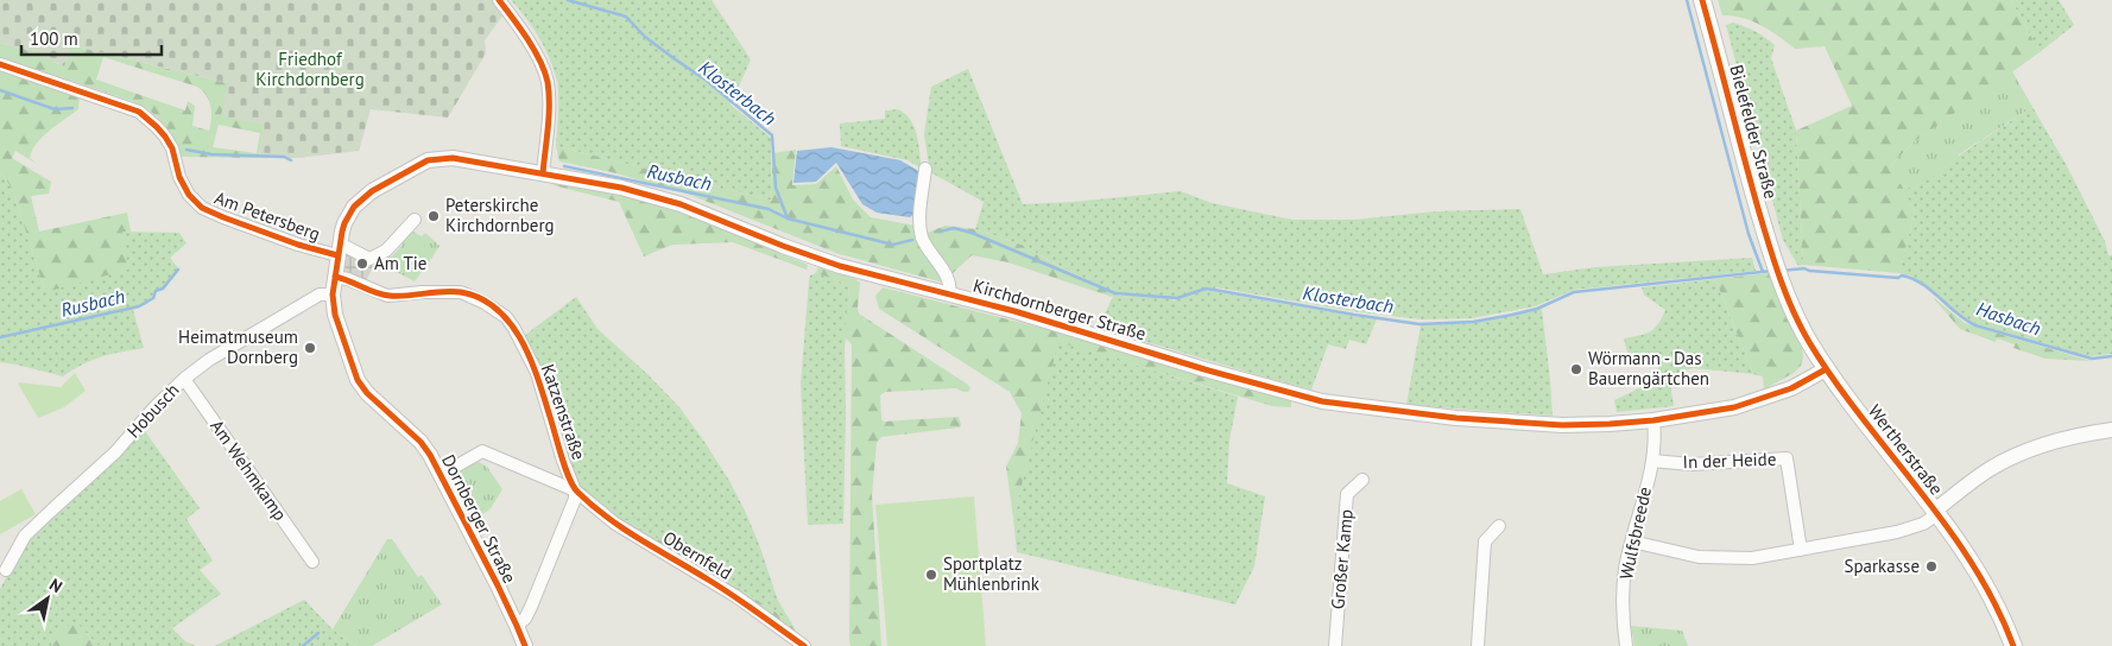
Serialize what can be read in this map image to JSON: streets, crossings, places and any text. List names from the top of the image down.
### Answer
{
  "streets": {
    "main road": ["Bielefelder Straße", "Wertherstraße"],
    "street": [
      "Am Petersberg",
      "Kirchdornberger Straße",
      "Hobusch",
      "Katzenstraße",
      "In der Heide",
      "Am Wehmkamp",
      "Dornberger Straße",
      "Wulfsbreede",
      "Obernfeld",
      "Großer Kamp"
    ]
  },
  "crossings": [
    ["Bielefelder Straße", "Wertherstraße"],
    ["Am Petersberg", "Kirchdornberger Straße"],
    ["Am Petersberg", "Dornberger Straße"],
    ["Kirchdornberger Straße", "Wertherstraße"],
    ["Kirchdornberger Straße", "Dornberger Straße"],
    ["Kirchdornberger Straße", "Wulfsbreede"],
    ["Hobusch", "Am Wehmkamp"],
    ["Hobusch", "Dornberger Straße"],
    ["Katzenstraße", "Dornberger Straße"],
    ["Katzenstraße", "Obernfeld"],
    ["In der Heide", "Wulfsbreede"],
    ["Dornberger Straße", "Obernfeld"]
  ],
  "water": ["Klosterbach", "Rusbach", "Hasbach"],
  "parks": ["Friedhof Kirchdornberg"],
  "places": [
    "Peterskirche Kirchdornberg",
    "Am Tie",
    "Heimatmuseum Dornberg",
    "Wörmann - Das Bauerngärtchen",
    "Sparkasse",
    "Sportplatz Mühlenbrink"
  ],
  "scale_bar": "100 m",
  "north": "top right"
}
